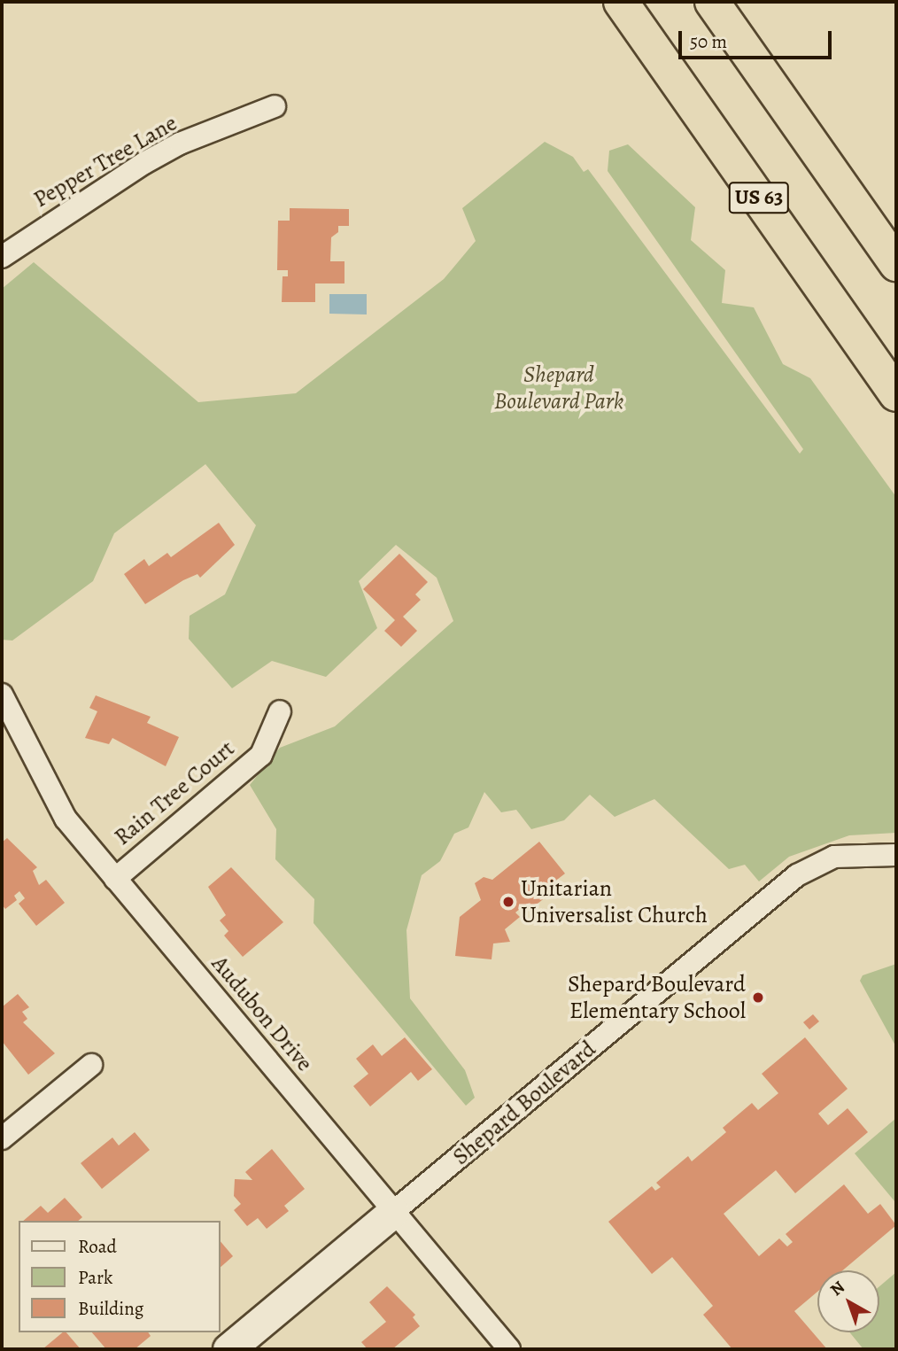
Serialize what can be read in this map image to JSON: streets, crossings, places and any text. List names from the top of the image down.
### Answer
{
  "streets": {
    "highway": ["US 63"],
    "street": [
      "Pepper Tree Lane",
      "Rain Tree Court",
      "Audubon Drive",
      "Shepard Boulevard"
    ]
  },
  "crossings": [
    ["Rain Tree Court", "Audubon Drive"],
    ["Audubon Drive", "Shepard Boulevard"]
  ],
  "parks": ["Shepard Boulevard Park"],
  "places": ["Unitarian Universalist Church", "Shepard Boulevard Elementary School"],
  "legend": ["Road", "Park", "Building"],
  "scale_bar": "50 m",
  "north": "top left"
}
